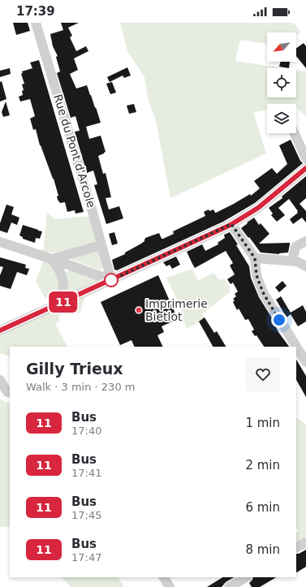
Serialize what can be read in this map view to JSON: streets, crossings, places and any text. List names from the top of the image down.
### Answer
{
  "streets": {
    "street": ["Rue du Pont d'Arcole"]
  },
  "places": ["Imprimerie Bietlot"],
  "lines": ["bus line 11"],
  "north": "bottom left",
  "page": {
    "status": "17:39",
    "on_map": "11",
    "heading": ["Gilly Trieux", "Walk · 3 min · 230 m"],
    "list": [
      {
        "mark": "11",
        "name": "Bus",
        "note": "17:40",
        "value": "1 min"
      },
      {
        "mark": "11",
        "name": "Bus",
        "note": "17:41",
        "value": "2 min"
      },
      {
        "mark": "11",
        "name": "Bus",
        "note": "17:45",
        "value": "6 min"
      },
      {
        "mark": "11",
        "name": "Bus",
        "note": "17:47",
        "value": "8 min"
      }
    ]
  }
}
